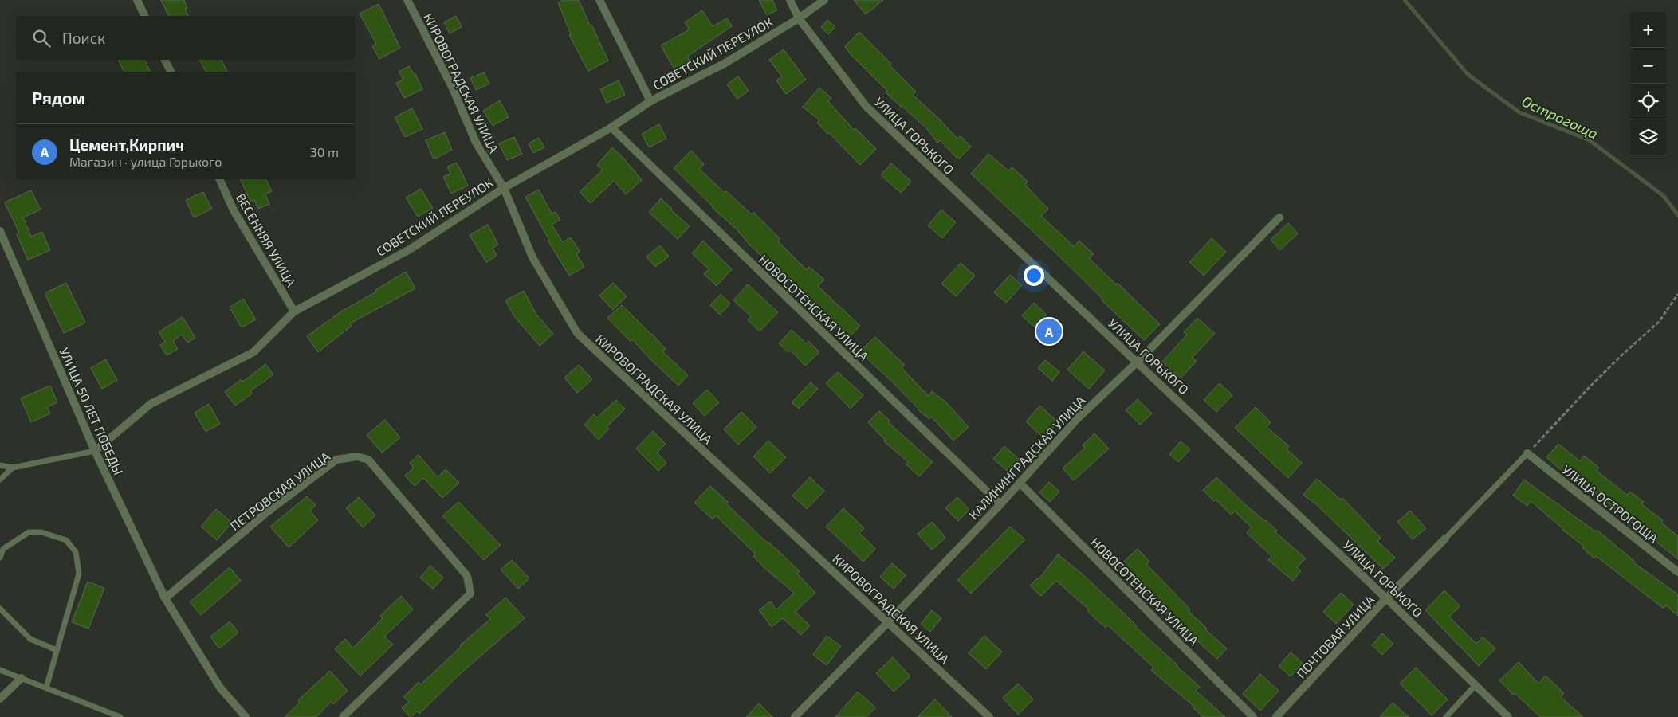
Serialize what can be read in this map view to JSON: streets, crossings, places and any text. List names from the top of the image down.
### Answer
{
  "streets": {
    "street": [
      "СОВЕТСКИЙ ПЕРЕУЛОК",
      "КИРОВОГРАДСКАЯ УЛИЦА",
      "УЛИЦА ГОРЬКОГО",
      "ВЕСЕННЯЯ УЛИЦА",
      "НОВОСОТЕНСКАЯ УЛИЦА",
      "УЛИЦА 50 ЛЕТ ПОБЕДЫ",
      "КАЛИНИНГРАДСКАЯ УЛИЦА",
      "ПЕТРОВСКАЯ УЛИЦА",
      "УЛИЦА ОСТРОГОЩА",
      "ПОЧТОВАЯ УЛИЦА"
    ]
  },
  "crossings": [
    ["СОВЕТСКИЙ ПЕРЕУЛОК", "КИРОВОГРАДСКАЯ УЛИЦА"],
    ["СОВЕТСКИЙ ПЕРЕУЛОК", "УЛИЦА ГОРЬКОГО"],
    ["СОВЕТСКИЙ ПЕРЕУЛОК", "ВЕСЕННЯЯ УЛИЦА"],
    ["СОВЕТСКИЙ ПЕРЕУЛОК", "НОВОСОТЕНСКАЯ УЛИЦА"],
    ["СОВЕТСКИЙ ПЕРЕУЛОК", "УЛИЦА 50 ЛЕТ ПОБЕДЫ"],
    ["КИРОВОГРАДСКАЯ УЛИЦА", "КАЛИНИНГРАДСКАЯ УЛИЦА"],
    ["УЛИЦА ГОРЬКОГО", "КАЛИНИНГРАДСКАЯ УЛИЦА"],
    ["УЛИЦА ГОРЬКОГО", "ПОЧТОВАЯ УЛИЦА"],
    ["НОВОСОТЕНСКАЯ УЛИЦА", "КАЛИНИНГРАДСКАЯ УЛИЦА"],
    ["УЛИЦА 50 ЛЕТ ПОБЕДЫ", "ПЕТРОВСКАЯ УЛИЦА"]
  ],
  "water": ["Острогоща"],
  "page": {
    "map_buttons": ["+", "−"],
    "search": "Поиск",
    "heading": "Рядом",
    "list": [
      {
        "mark": "A",
        "name": "Цемент,Кирпич",
        "note": "Магазин · улица Горького",
        "value": "30 m"
      }
    ],
    "pins": "A"
  }
}
